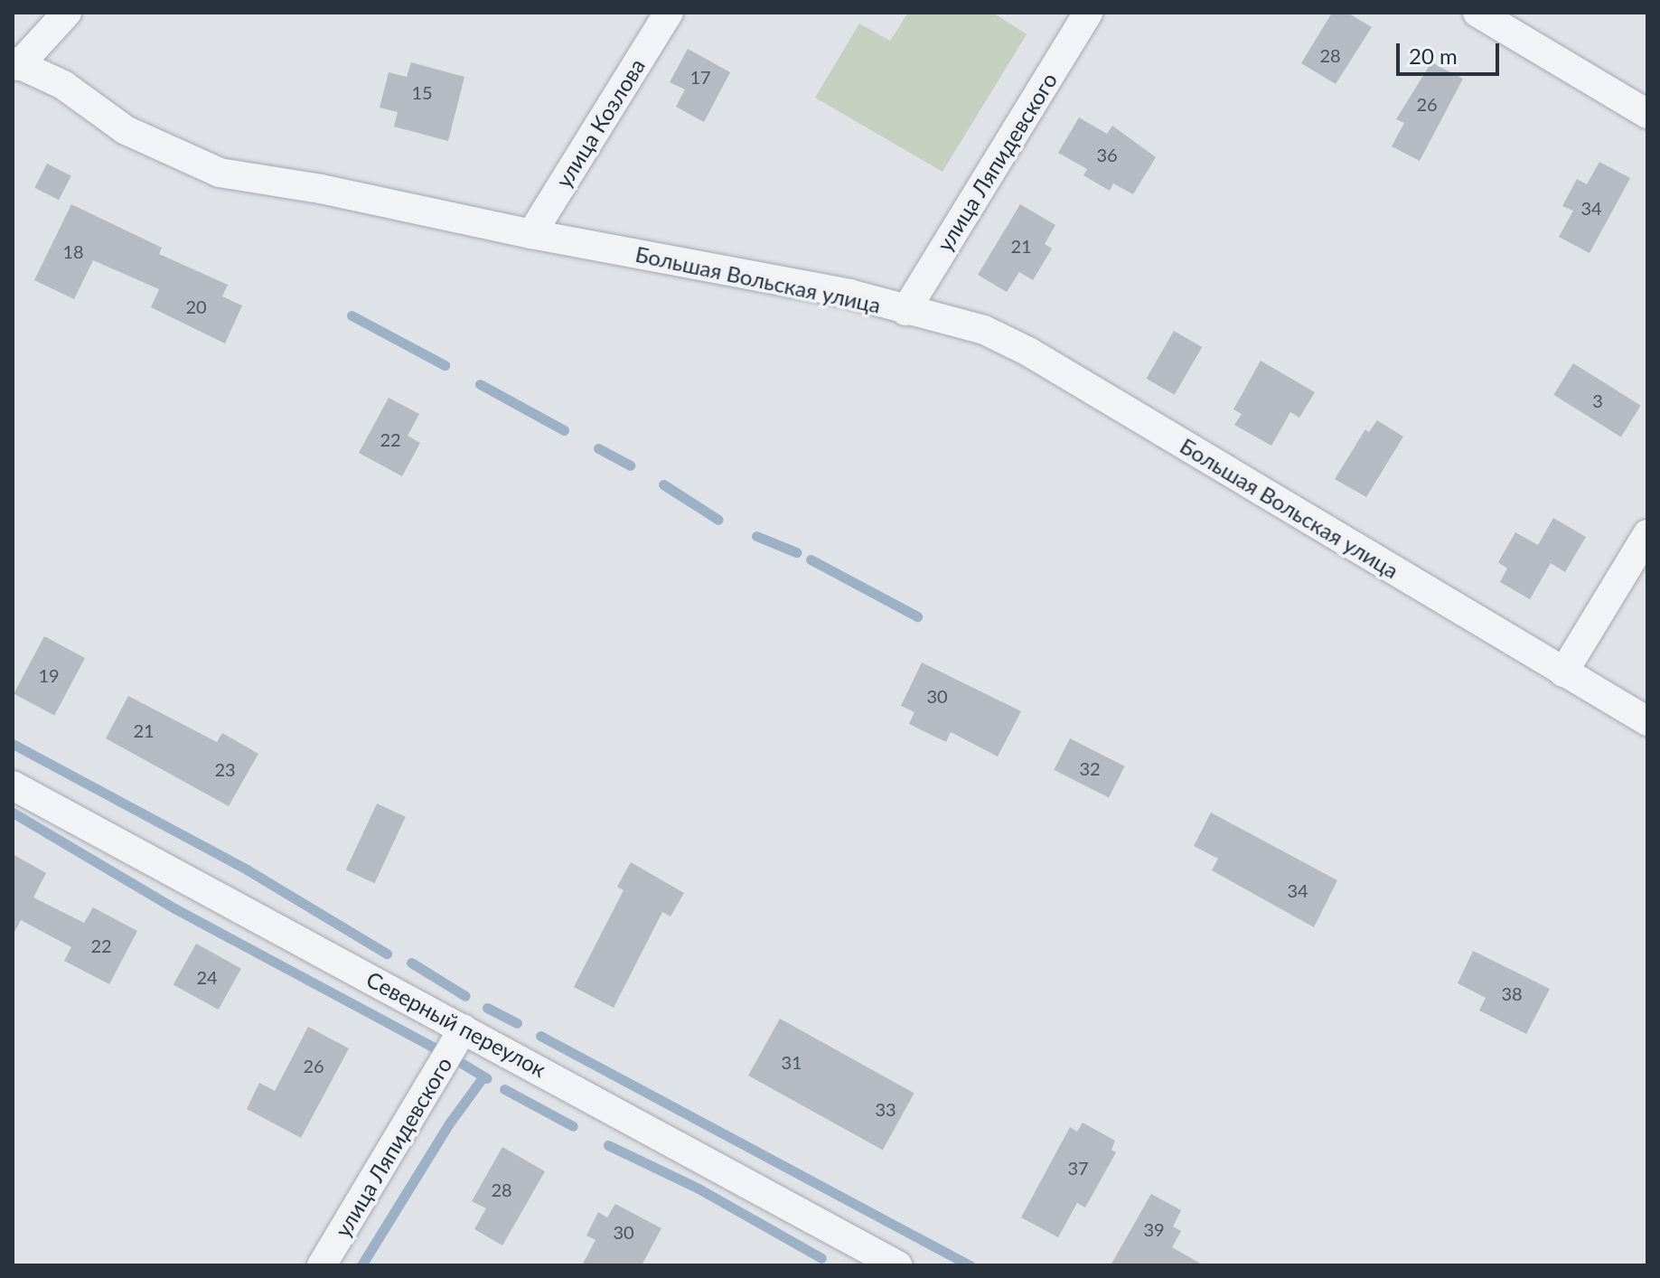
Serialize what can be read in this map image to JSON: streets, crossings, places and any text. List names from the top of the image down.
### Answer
{
  "streets": {
    "street": [
      "улица Козлова",
      "улица Ляпидевского",
      "Большая Вольская улица",
      "Северный переулок"
    ]
  },
  "crossings": [
    ["улица Козлова", "Большая Вольская улица"],
    ["улица Ляпидевского", "Большая Вольская улица"],
    ["улица Ляпидевского", "Северный переулок"]
  ],
  "house_numbers": [
    "28",
    "17",
    "15",
    "26",
    "36",
    "34",
    "21",
    "18",
    "20",
    "3",
    "22",
    "19",
    "30",
    "21",
    "32",
    "23",
    "34",
    "22",
    "24",
    "38",
    "31",
    "26",
    "33",
    "37",
    "28",
    "39",
    "30"
  ],
  "scale_bar": "20 m"
}
